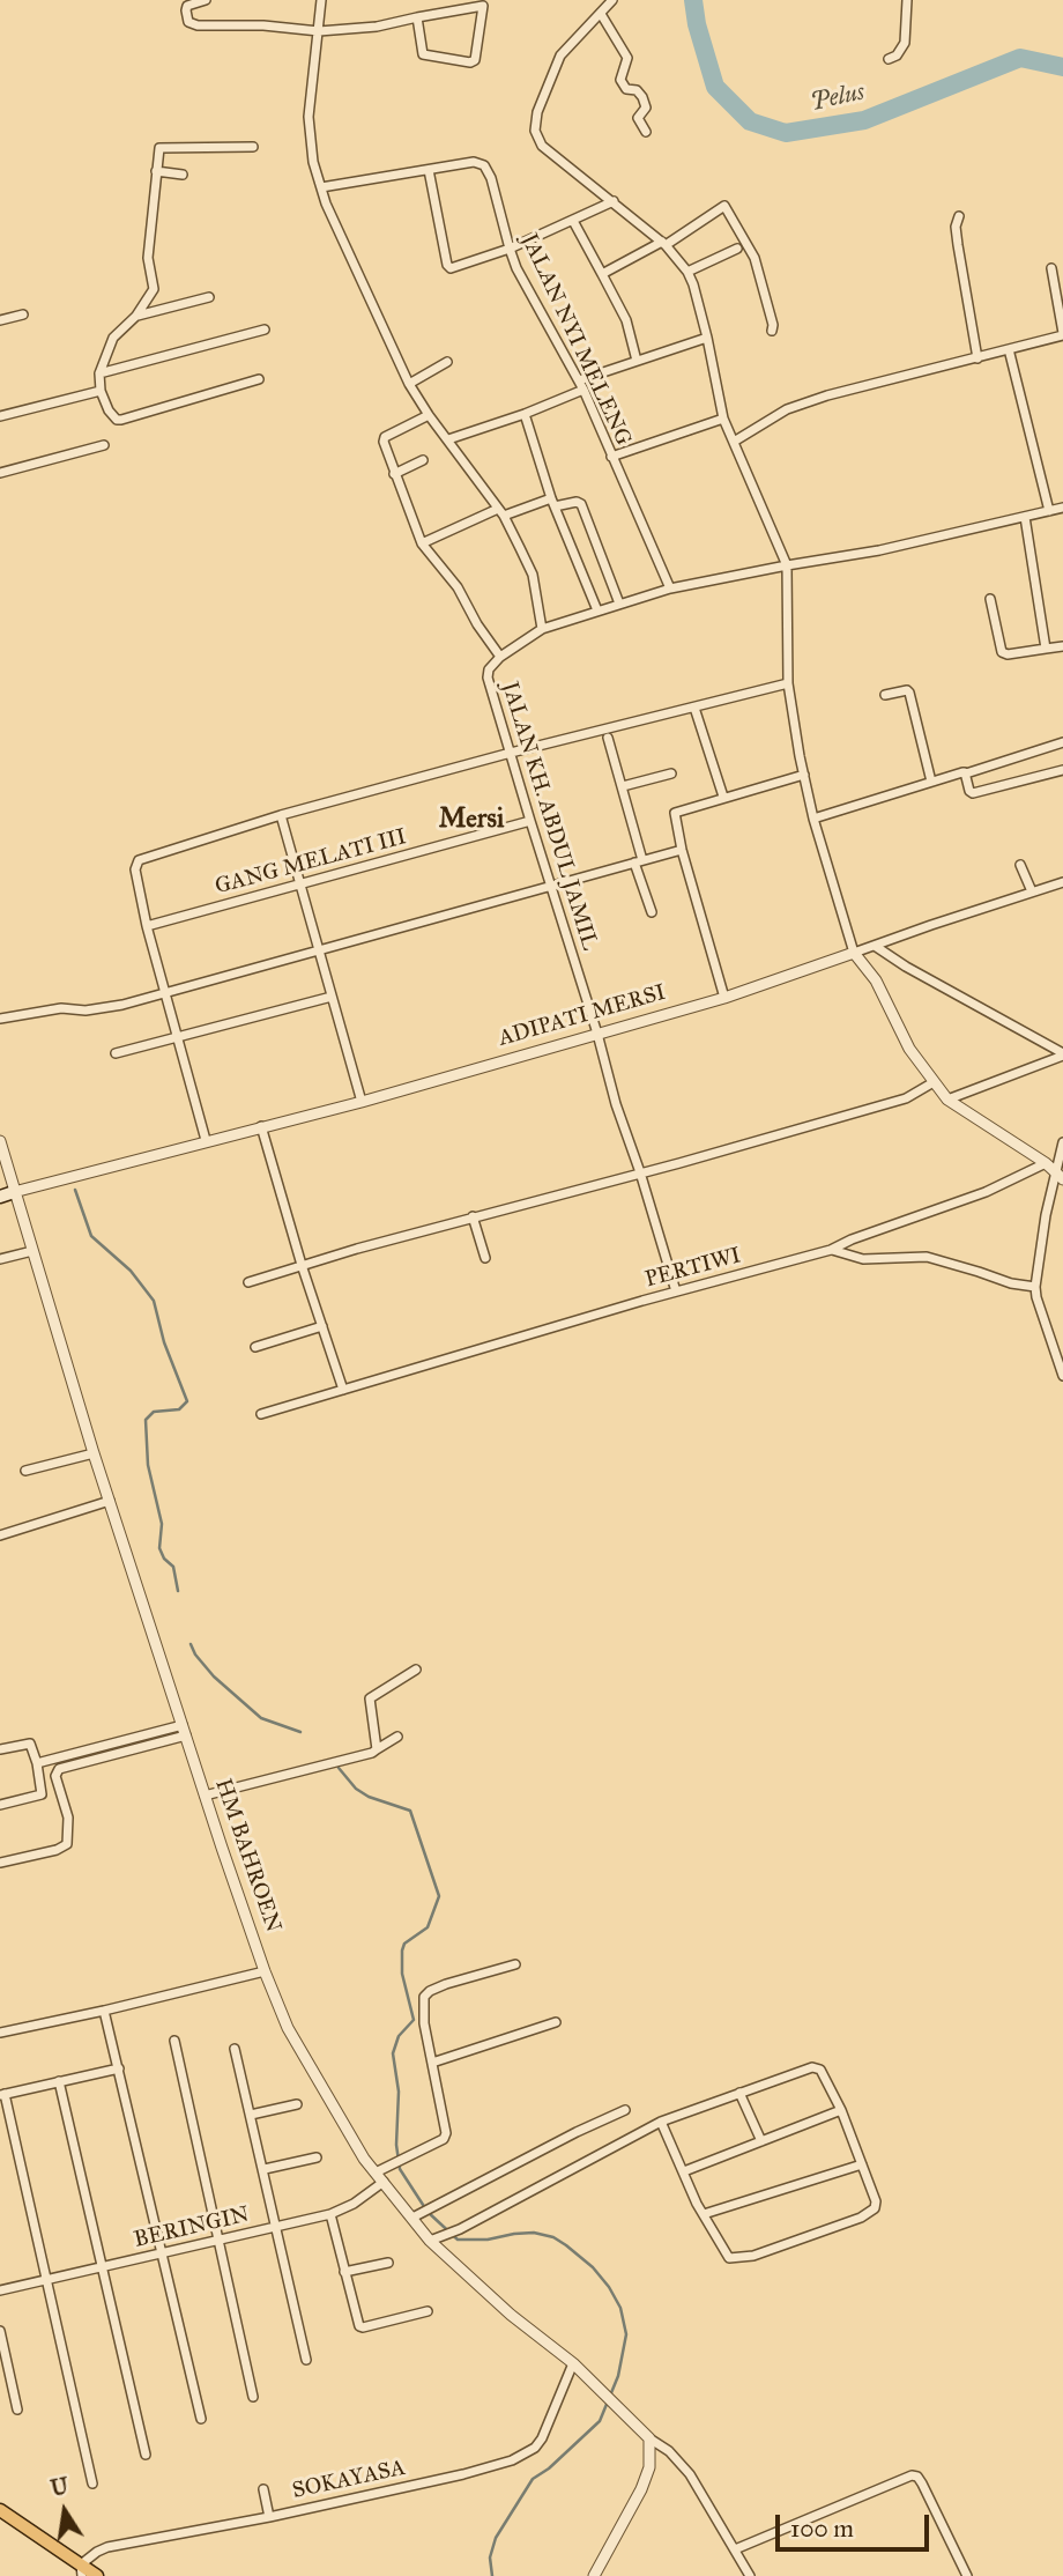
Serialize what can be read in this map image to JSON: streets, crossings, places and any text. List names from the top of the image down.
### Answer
{
  "streets": {
    "street": [
      "JALAN NYI MELENG",
      "JALAN KH. ABDUL JAMIL",
      "GANG MELATI III",
      "ADIPATI MERSI",
      "PERTIWI",
      "HM BAHROEN",
      "BERINGIN",
      "SOKAYASA"
    ]
  },
  "crossings": [
    ["JALAN NYI MELENG", "JALAN KH. ABDUL JAMIL"],
    ["JALAN KH. ABDUL JAMIL", "GANG MELATI III"],
    ["JALAN KH. ABDUL JAMIL", "ADIPATI MERSI"],
    ["JALAN KH. ABDUL JAMIL", "PERTIWI"],
    ["ADIPATI MERSI", "HM BAHROEN"],
    ["HM BAHROEN", "BERINGIN"],
    ["HM BAHROEN", "SOKAYASA"]
  ],
  "districts": ["Mersi"],
  "water": ["Pelus"],
  "scale_bar": "100 m",
  "north": "top"
}
